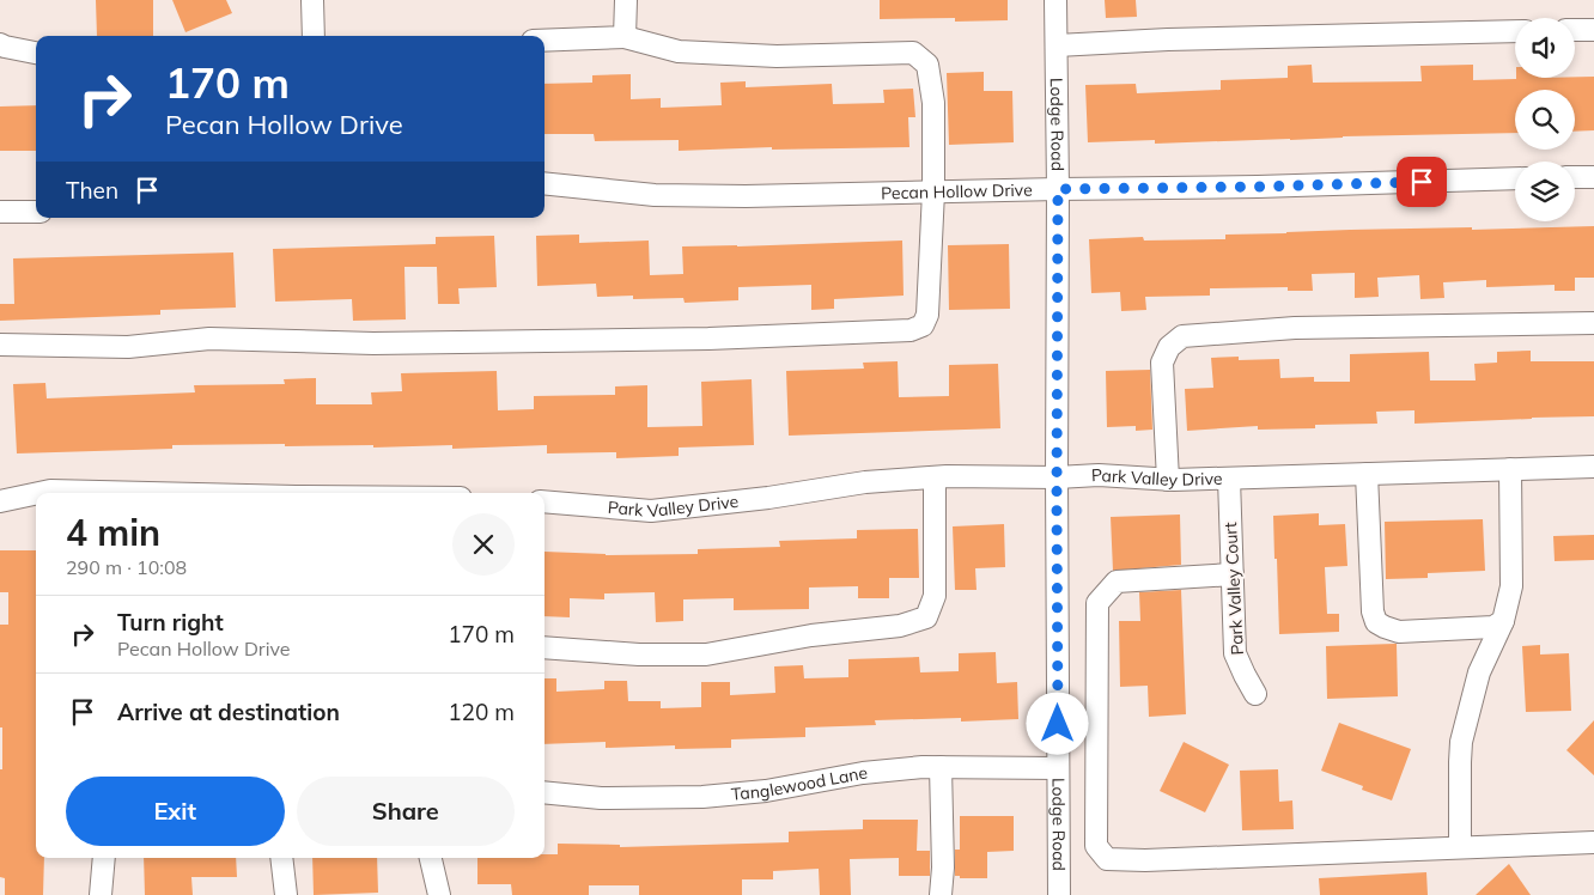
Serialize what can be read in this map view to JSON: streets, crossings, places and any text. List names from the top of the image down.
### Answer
{
  "streets": {
    "street": [
      "Lodge Road",
      "Pecan Hollow Drive",
      "Park Valley Drive",
      "Park Valley Court",
      "Tanglewood Lane"
    ]
  },
  "crossings": [
    ["Lodge Road", "Pecan Hollow Drive"],
    ["Lodge Road", "Park Valley Drive"],
    ["Lodge Road", "Tanglewood Lane"],
    ["Park Valley Drive", "Park Valley Court"]
  ],
  "page": {
    "turn": ["170 m", "Pecan Hollow Drive"],
    "then": "Then",
    "heading": ["4 min", "290 m · 10:08"],
    "list": [
      {
        "name": "Turn right",
        "note": "Pecan Hollow Drive",
        "value": "170 m"
      },
      {
        "name": "Arrive at destination",
        "value": "120 m"
      }
    ],
    "buttons": ["Exit", "Share"]
  }
}
